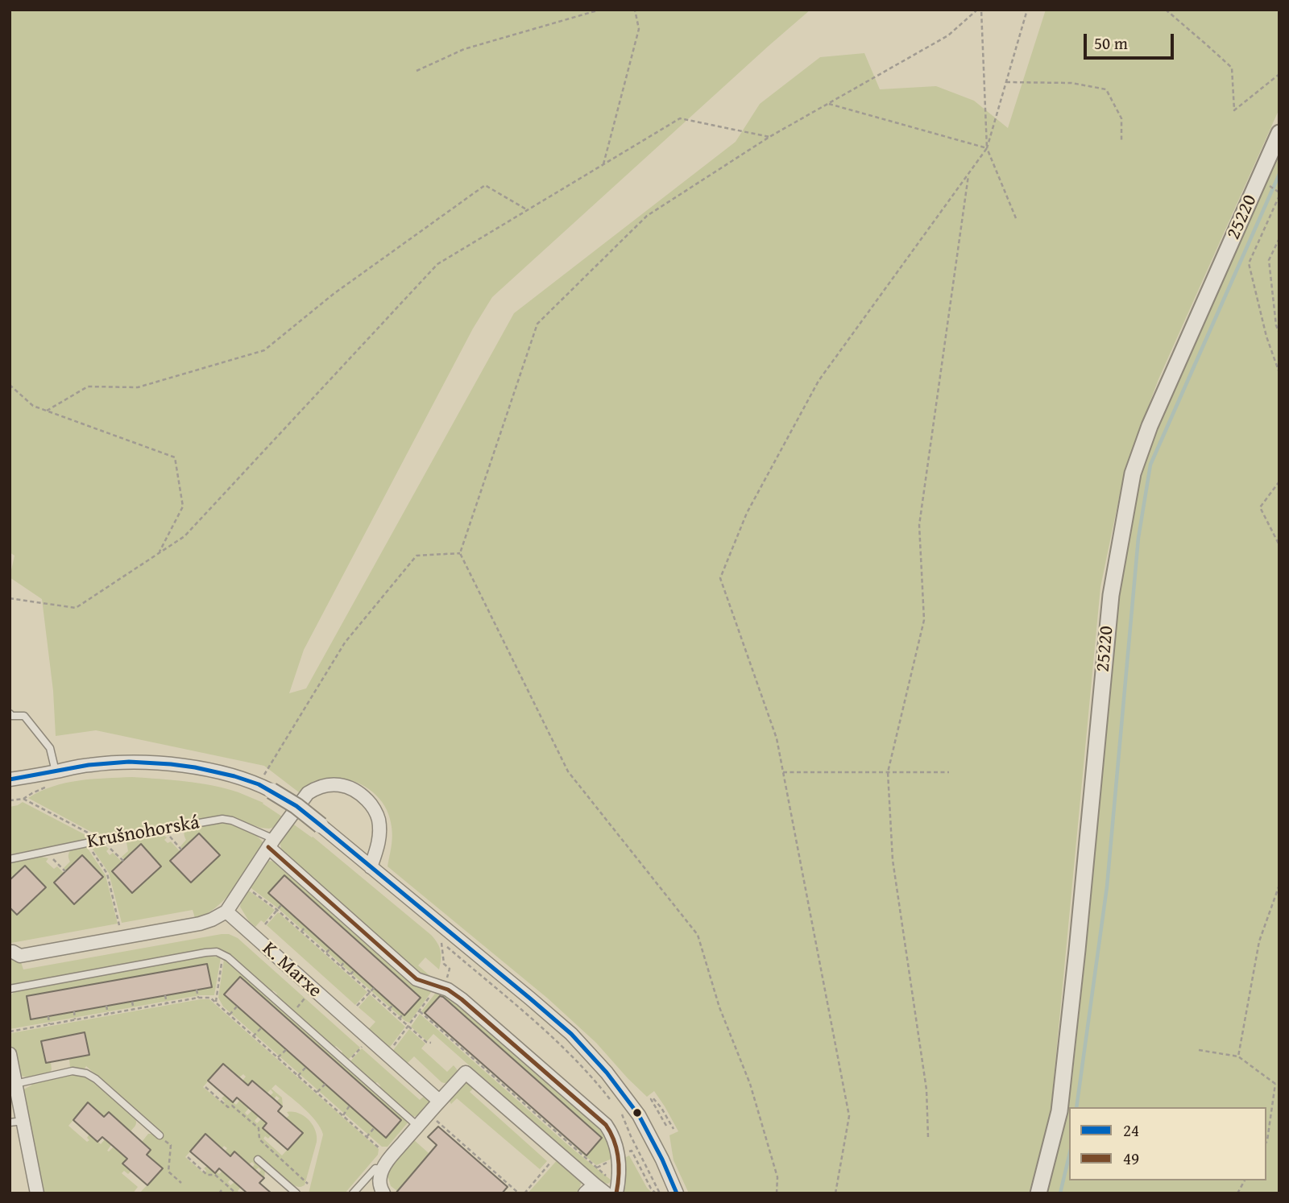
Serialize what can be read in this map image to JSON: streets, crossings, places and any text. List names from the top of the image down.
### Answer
{
  "streets": {
    "street": ["25220", "Krušnohorská", "K. Marxe"]
  },
  "lines": ["transit line 24", "transit line 49"],
  "legend": ["24", "49"],
  "scale_bar": "50 m"
}
